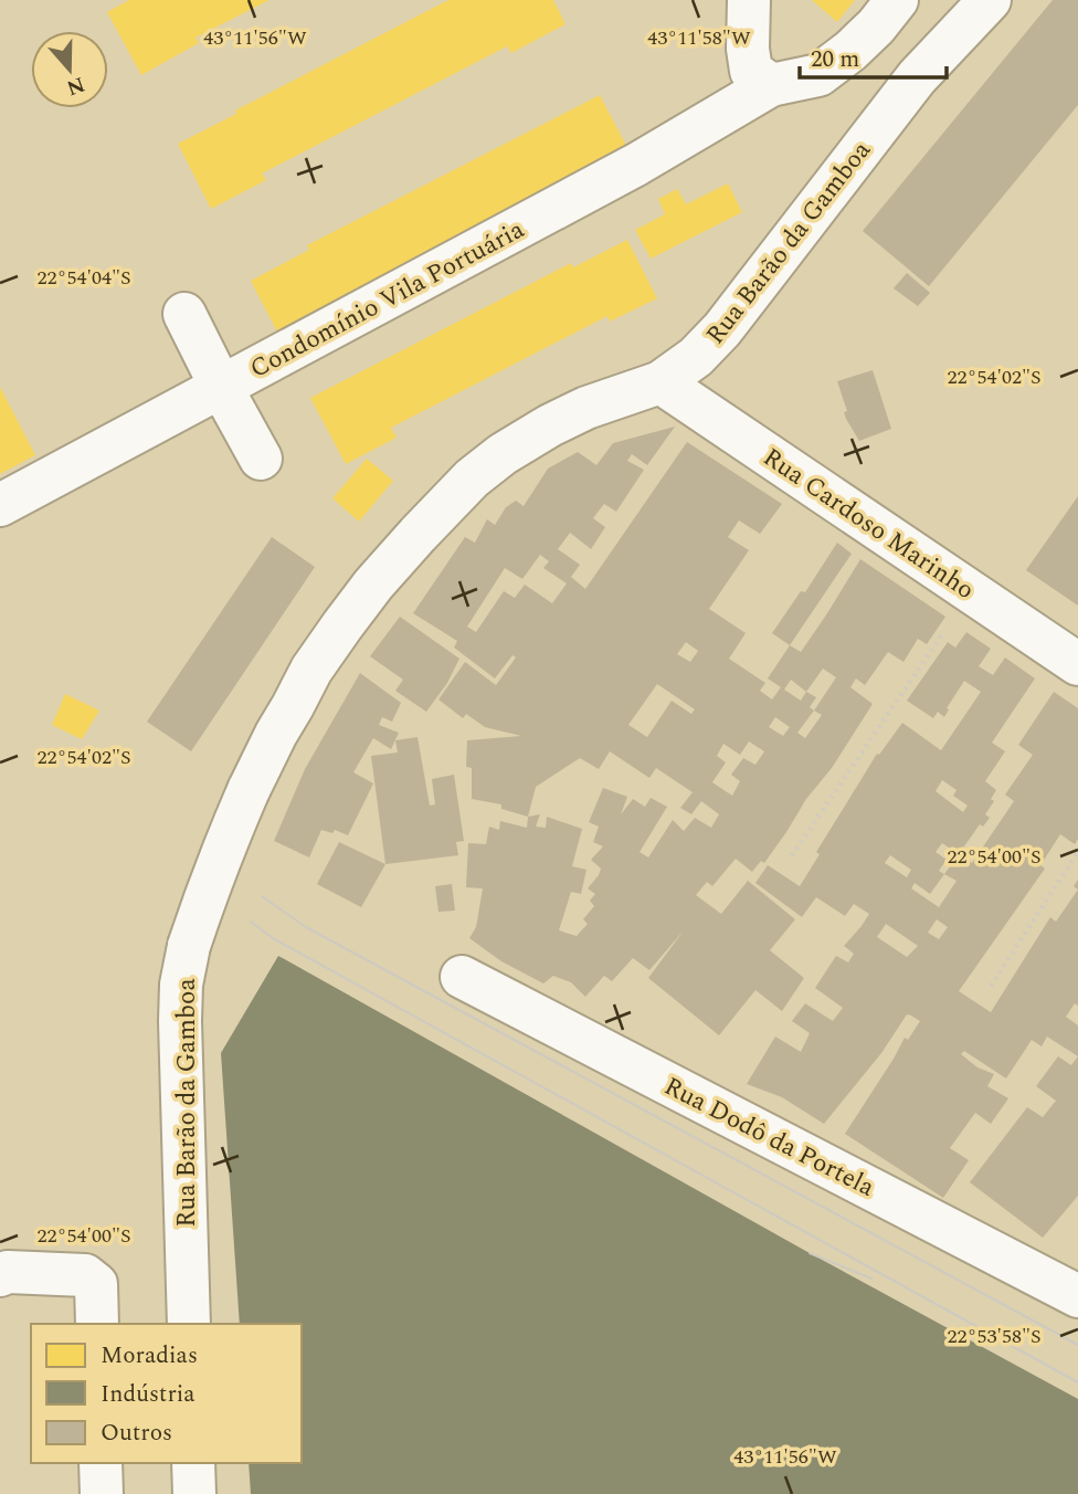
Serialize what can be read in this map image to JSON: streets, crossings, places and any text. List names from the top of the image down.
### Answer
{
  "streets": {
    "street": [
      "Rua Barão da Gamboa",
      "Condomínio Vila Portuária",
      "Rua Cardoso Marinho",
      "Rua Dodô da Portela"
    ]
  },
  "crossings": [
    ["Rua Barão da Gamboa", "Rua Cardoso Marinho"]
  ],
  "legend": ["Moradias", "Indústria", "Outros"],
  "scale_bar": "20 m",
  "north": "bottom",
  "coordinates": [
    "43°11'56\"W",
    "43°11'58\"W",
    "22°54'04\"S",
    "22°54'02\"S",
    "22°54'00\"S",
    "22°53'58\"S"
  ]
}
